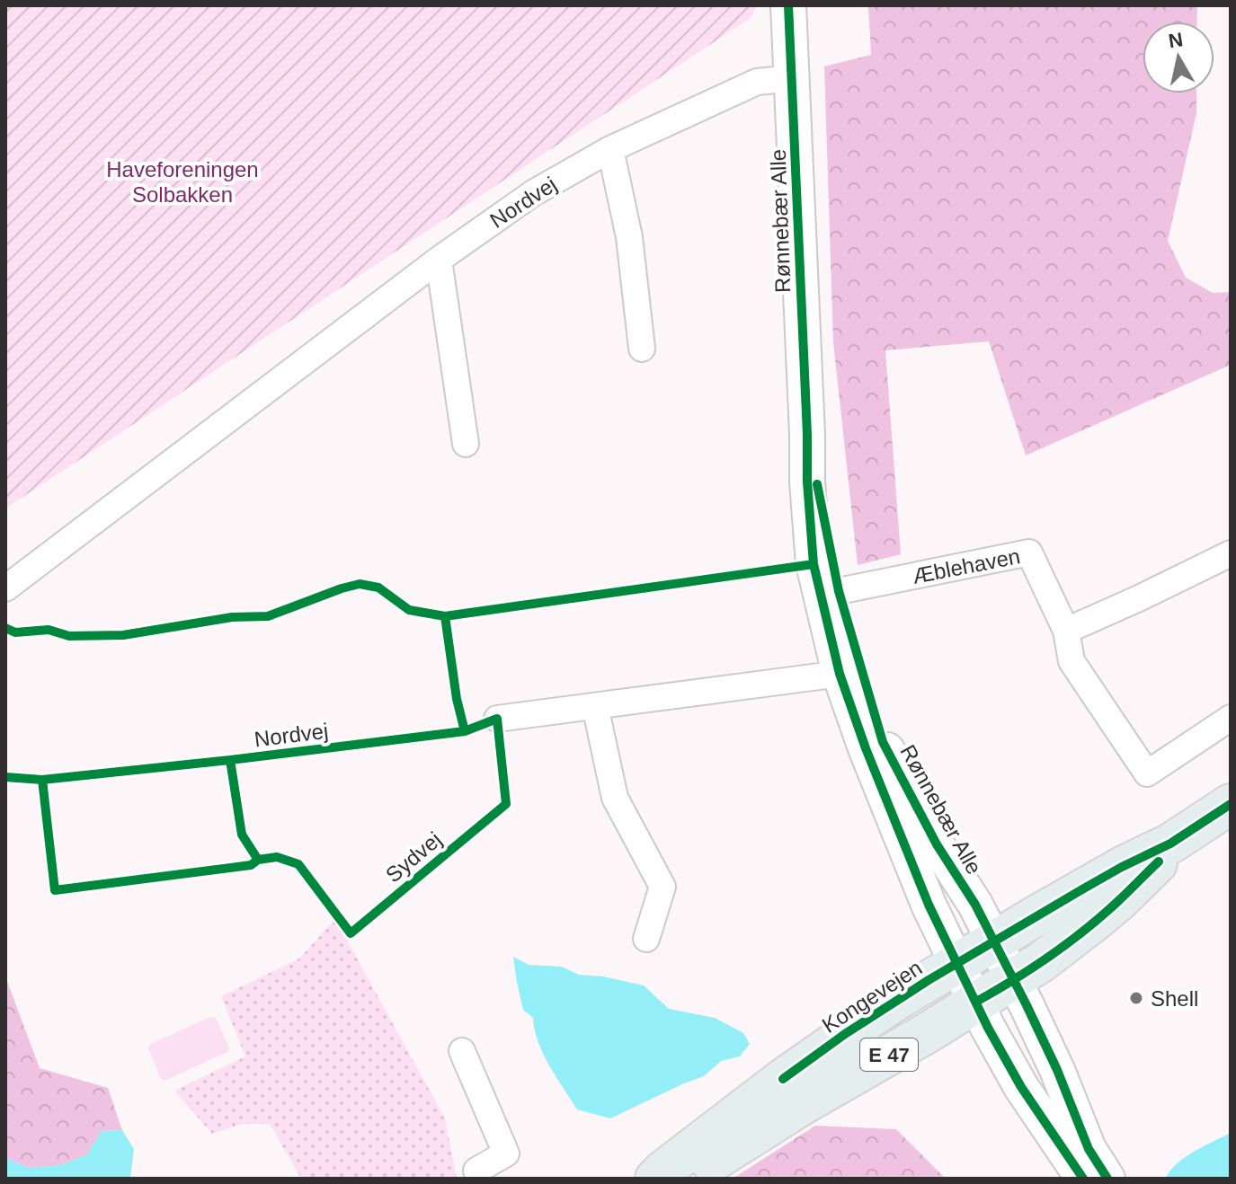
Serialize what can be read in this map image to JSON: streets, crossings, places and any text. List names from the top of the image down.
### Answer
{
  "streets": {
    "main road": ["Rønnebær Alle", "Kongevejen", "E 47"],
    "street": ["Nordvej", "Æblehaven"],
    "cycle path": ["Sydvej"]
  },
  "crossings": [
    ["Nordvej", "Rønnebær Alle"],
    ["Rønnebær Alle", "Æblehaven"],
    ["Rønnebær Alle", "Kongevejen"]
  ],
  "parks": ["Haveforeningen Solbakken"],
  "places": ["Shell"],
  "north": "top"
}
